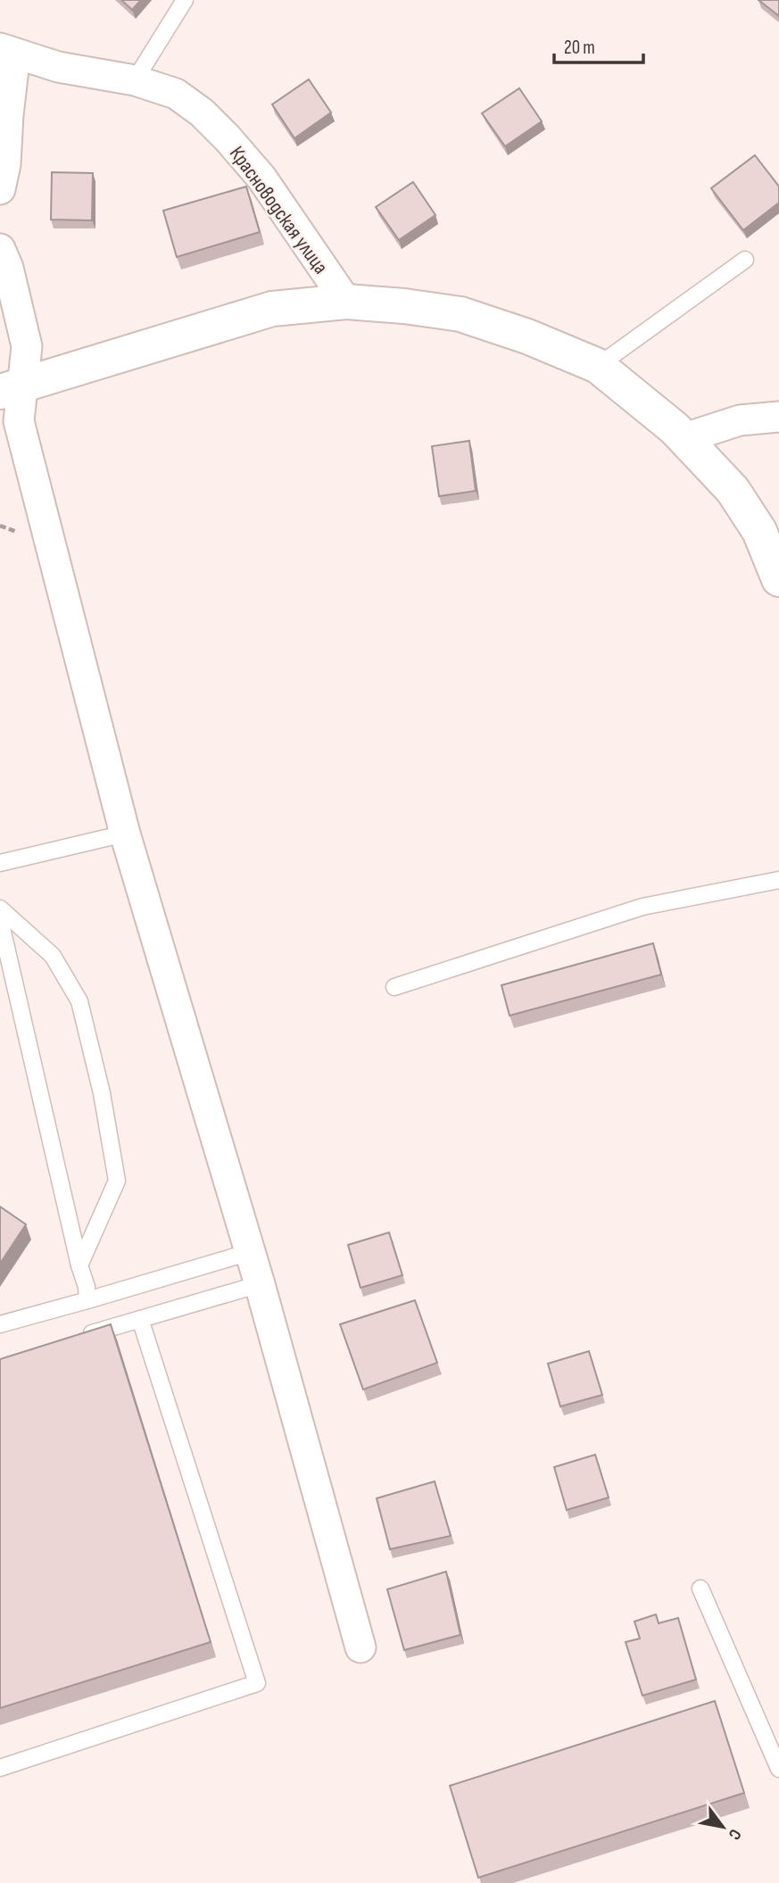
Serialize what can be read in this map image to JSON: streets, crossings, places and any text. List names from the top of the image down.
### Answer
{
  "streets": {
    "street": ["Красноводская улица"]
  },
  "scale_bar": "20 m",
  "north": "bottom right"
}
